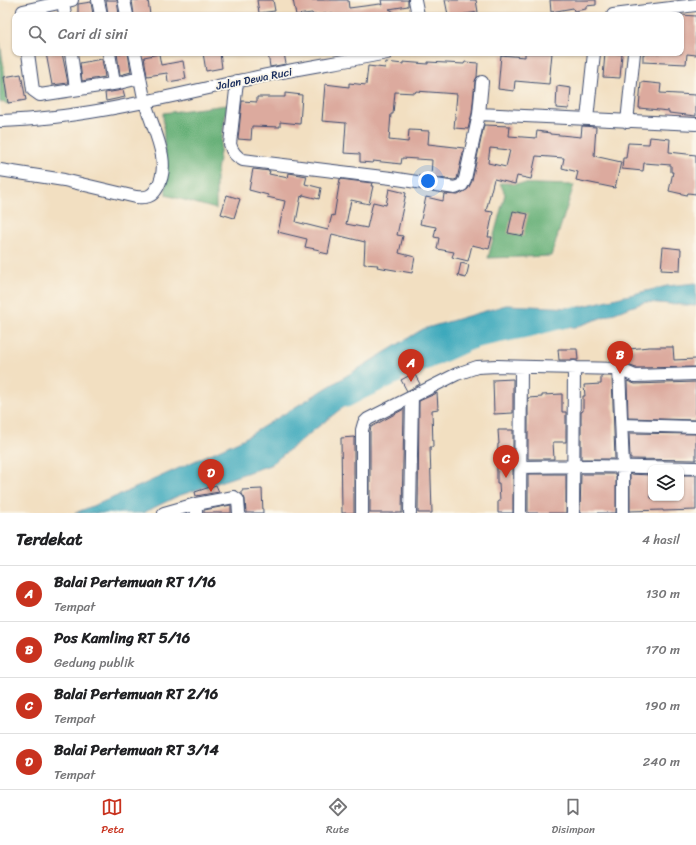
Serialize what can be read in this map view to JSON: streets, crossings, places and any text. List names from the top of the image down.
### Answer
{
  "streets": {
    "street": ["Jalan Dewa Ruci"]
  },
  "page": {
    "search": "Cari di sini",
    "pins": [
      "B",
      "A",
      "C",
      "D"
    ],
    "heading": ["Terdekat", "4 hasil"],
    "list": [
      {
        "mark": "A",
        "name": "Balai Pertemuan RT 1/16",
        "note": "Tempat",
        "value": "130 m"
      },
      {
        "mark": "B",
        "name": "Pos Kamling RT 5/16",
        "note": "Gedung publik",
        "value": "170 m"
      },
      {
        "mark": "C",
        "name": "Balai Pertemuan RT 2/16",
        "note": "Tempat",
        "value": "190 m"
      },
      {
        "mark": "D",
        "name": "Balai Pertemuan RT 3/14",
        "note": "Tempat",
        "value": "240 m"
      }
    ],
    "nav": ["Peta", "Rute", "Disimpan"]
  }
}
